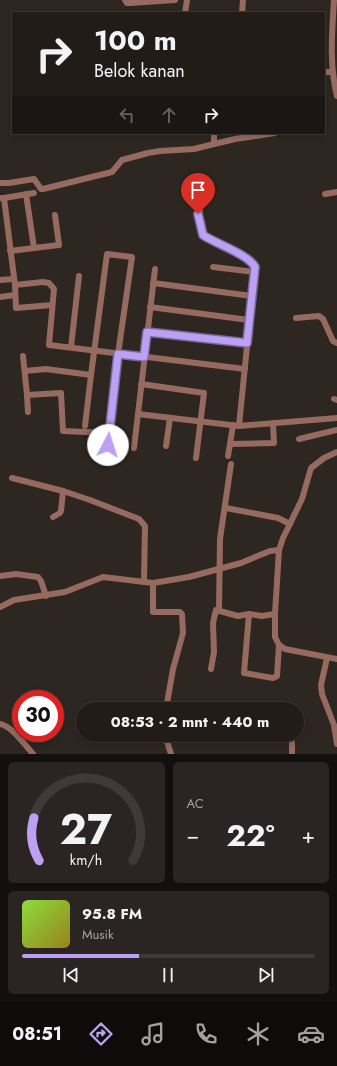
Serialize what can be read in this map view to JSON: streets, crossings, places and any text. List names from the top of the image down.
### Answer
{
  "page": {
    "turn": ["100 m", "Belok kanan"],
    "limit": "30",
    "trip": "08:53 · 2 mnt · 440 m",
    "tile": "AC",
    "heat": ["−", "22°", "+"],
    "song": ["95.8 FM", "Musik"],
    "tabs": "08:51",
    "gauge": ["27", "km/h"]
  }
}
